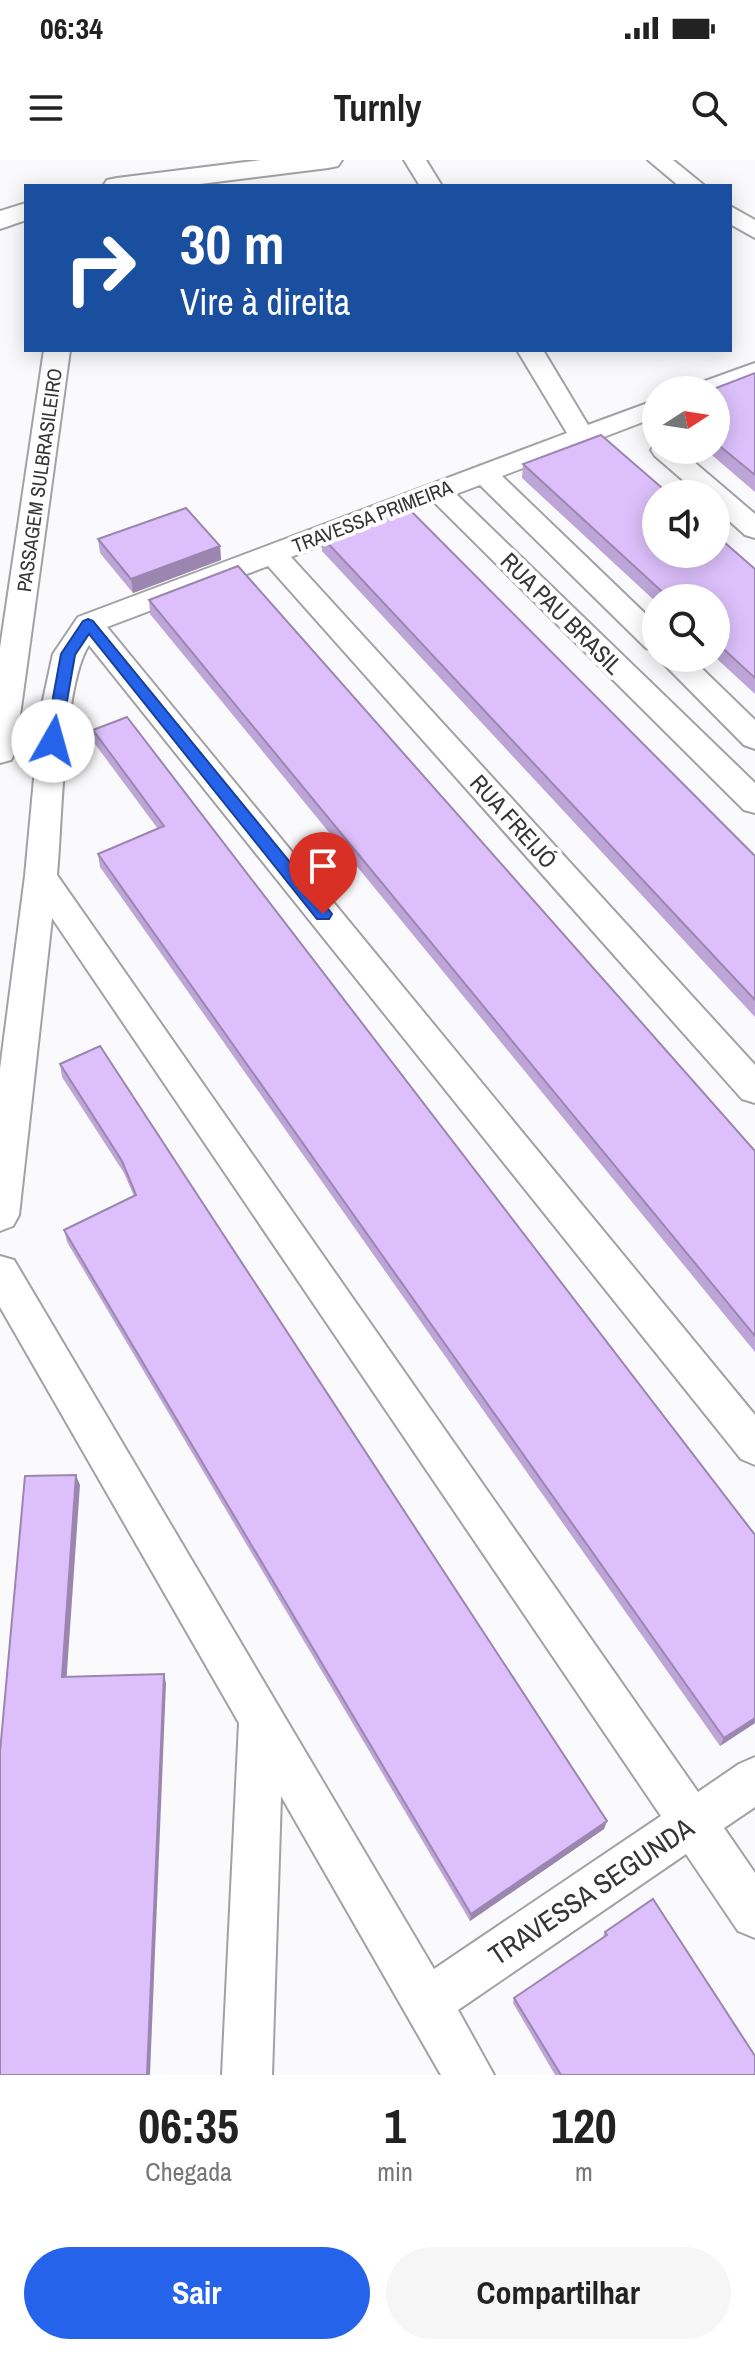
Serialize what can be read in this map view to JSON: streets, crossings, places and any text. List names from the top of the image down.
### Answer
{
  "streets": {
    "street": [
      "PASSAGEM SULBRASILEIRO",
      "TRAVESSA PRIMEIRA",
      "RUA PAU BRASIL",
      "RUA FREIJÓ",
      "TRAVESSA SEGUNDA"
    ]
  },
  "crossings": [
    ["TRAVESSA PRIMEIRA", "RUA PAU BRASIL"],
    ["TRAVESSA PRIMEIRA", "RUA FREIJÓ"]
  ],
  "north": "right",
  "page": {
    "status": "06:34",
    "header": "Turnly",
    "turn": ["30 m", "Vire à direita"],
    "eta": [
      "06:35",
      "Chegada",
      "1",
      "min",
      "120",
      "m"
    ],
    "buttons": ["Sair", "Compartilhar"]
  }
}
